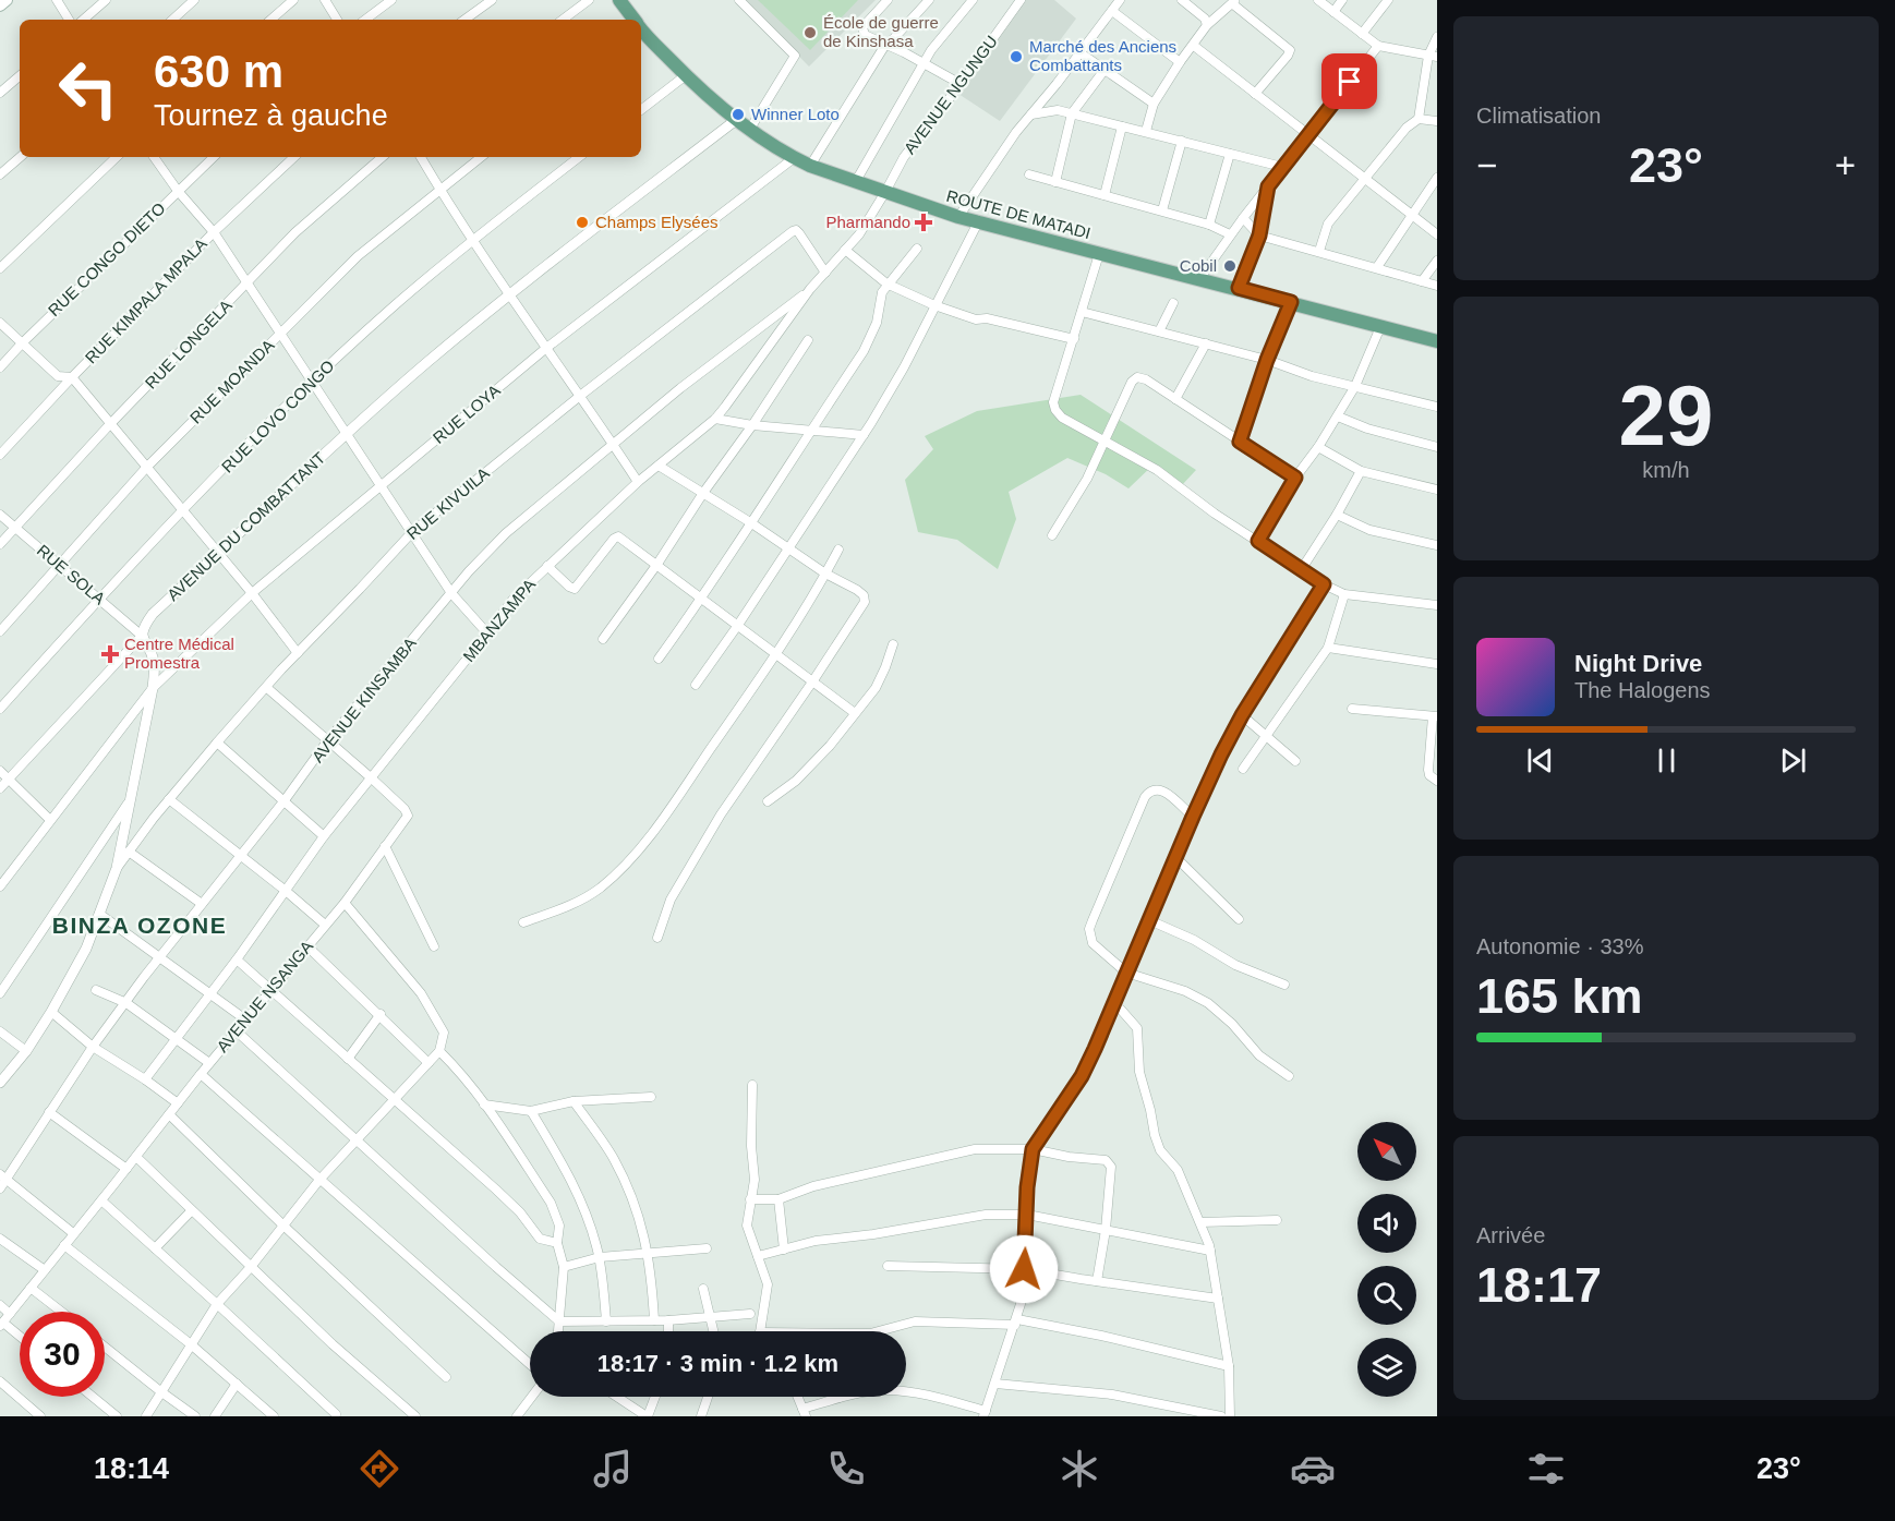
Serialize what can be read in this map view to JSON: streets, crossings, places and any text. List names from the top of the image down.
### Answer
{
  "streets": {
    "main road": ["ROUTE DE MATADI"],
    "street": [
      "AVENUE NGUNGU",
      "RUE CONGO DIETO",
      "RUE KIMPALA MPALA",
      "RUE LONGELA",
      "RUE MOANDA",
      "RUE LOYA",
      "RUE LOVO CONGO",
      "RUE KIVUILA",
      "AVENUE DU COMBATTANT",
      "RUE SOLA",
      "MBANZAMPA",
      "AVENUE KINSAMBA",
      "AVENUE NSANGA"
    ]
  },
  "crossings": [
    ["AVENUE NGUNGU", "ROUTE DE MATADI"],
    ["AVENUE NGUNGU", "MBANZAMPA"],
    ["ROUTE DE MATADI", "RUE LOYA"],
    ["ROUTE DE MATADI", "AVENUE DU COMBATTANT"],
    ["ROUTE DE MATADI", "MBANZAMPA"],
    ["RUE LONGELA", "RUE SOLA"],
    ["RUE MOANDA", "RUE SOLA"],
    ["RUE LOVO CONGO", "RUE SOLA"],
    ["RUE KIVUILA", "MBANZAMPA"],
    ["RUE KIVUILA", "AVENUE NSANGA"],
    ["AVENUE DU COMBATTANT", "RUE SOLA"],
    ["MBANZAMPA", "AVENUE KINSAMBA"],
    ["MBANZAMPA", "AVENUE NSANGA"],
    ["AVENUE KINSAMBA", "AVENUE NSANGA"]
  ],
  "districts": ["BINZA OZONE"],
  "places": {
    "other": [
      "École de guerre de Kinshasa",
      "Marché des Anciens Combattants",
      "Winner Loto",
      "Champs Elysées",
      "Cobil"
    ],
    "health": ["Pharmando", "Centre Médical Promestra"]
  },
  "north": "top left",
  "page": {
    "tile": [
      "Climatisation",
      ["29", "km/h"],
      ["Autonomie · 33%", "165 km"],
      ["Arrivée", "18:17"]
    ],
    "turn": ["630 m", "Tournez à gauche"],
    "heat": ["−", "23°", "+"],
    "song": ["Night Drive", "The Halogens"],
    "limit": "30",
    "trip": "18:17 · 3 min · 1.2 km",
    "tabs": ["18:14", "23°"]
  }
}
